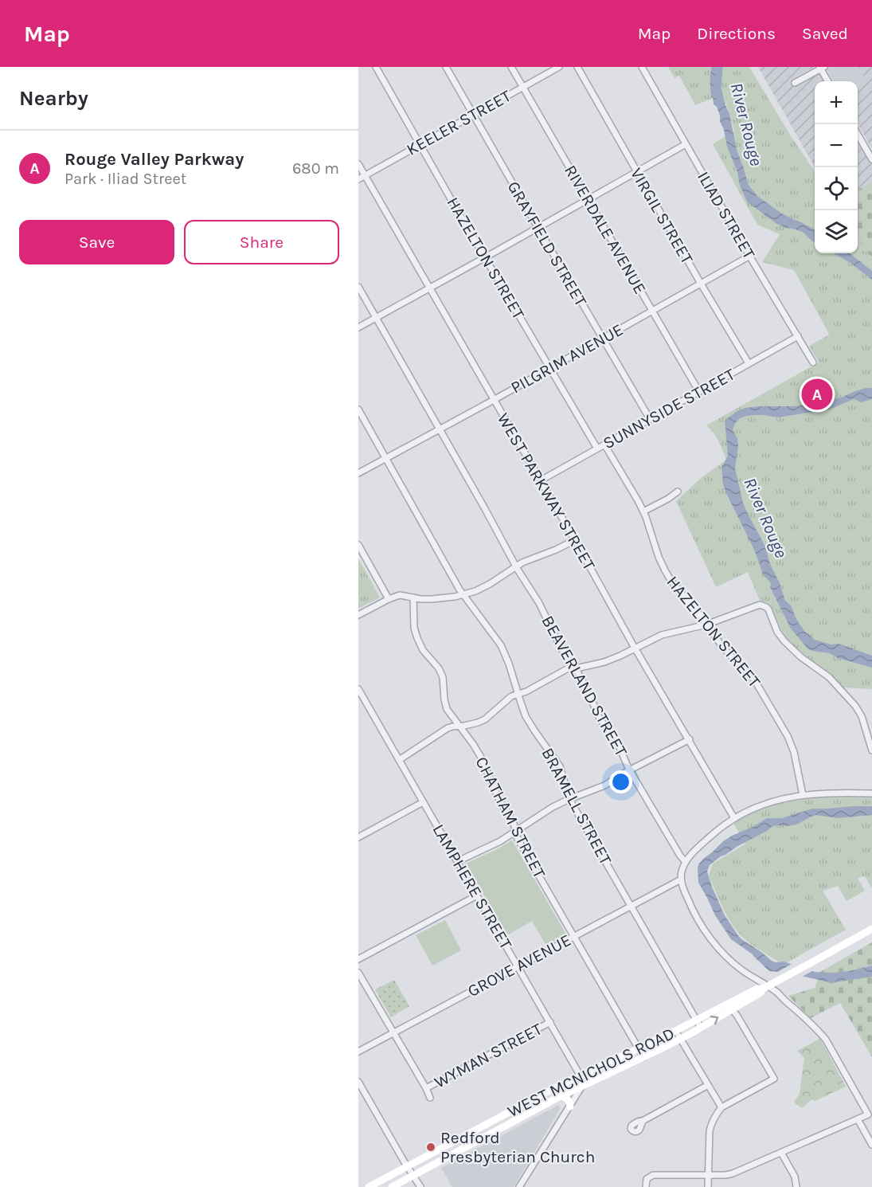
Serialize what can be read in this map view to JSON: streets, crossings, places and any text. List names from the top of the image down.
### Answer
{
  "streets": {
    "main road": ["WEST MCNICHOLS ROAD"],
    "street": [
      "KEELER STREET",
      "ILIAD STREET",
      "VIRGIL STREET",
      "RIVERDALE AVENUE",
      "GRAYFIELD STREET",
      "HAZELTON STREET",
      "PILGRIM AVENUE",
      "SUNNYSIDE STREET",
      "WEST PARKWAY STREET",
      "BEAVERLAND STREET",
      "BRAMELL STREET",
      "CHATHAM STREET",
      "LAMPHERE STREET",
      "GROVE AVENUE",
      "WYMAN STREET"
    ]
  },
  "crossings": [
    ["KEELER STREET", "RIVERDALE AVENUE"],
    ["KEELER STREET", "GRAYFIELD STREET"],
    ["KEELER STREET", "HAZELTON STREET"],
    ["KEELER STREET", "WEST PARKWAY STREET"],
    ["ILIAD STREET", "PILGRIM AVENUE"],
    ["ILIAD STREET", "SUNNYSIDE STREET"],
    ["VIRGIL STREET", "PILGRIM AVENUE"],
    ["VIRGIL STREET", "SUNNYSIDE STREET"],
    ["RIVERDALE AVENUE", "PILGRIM AVENUE"],
    ["RIVERDALE AVENUE", "SUNNYSIDE STREET"],
    ["GRAYFIELD STREET", "PILGRIM AVENUE"],
    ["GRAYFIELD STREET", "SUNNYSIDE STREET"],
    ["HAZELTON STREET", "PILGRIM AVENUE"],
    ["HAZELTON STREET", "SUNNYSIDE STREET"],
    ["PILGRIM AVENUE", "WEST PARKWAY STREET"],
    ["PILGRIM AVENUE", "BEAVERLAND STREET"],
    ["PILGRIM AVENUE", "BRAMELL STREET"],
    ["SUNNYSIDE STREET", "WEST PARKWAY STREET"],
    ["BRAMELL STREET", "GROVE AVENUE"],
    ["BRAMELL STREET", "WEST MCNICHOLS ROAD"],
    ["CHATHAM STREET", "GROVE AVENUE"],
    ["CHATHAM STREET", "WEST MCNICHOLS ROAD"],
    ["LAMPHERE STREET", "GROVE AVENUE"],
    ["LAMPHERE STREET", "WYMAN STREET"],
    ["LAMPHERE STREET", "WEST MCNICHOLS ROAD"]
  ],
  "water": ["River Rouge"],
  "places": ["Redford Presbyterian Church"],
  "page": {
    "header": "Map",
    "nav": ["Map", "Directions", "Saved"],
    "heading": "Nearby",
    "map_buttons": ["+", "−"],
    "list": [
      {
        "mark": "A",
        "name": "Rouge Valley Parkway",
        "note": "Park · Iliad Street",
        "value": "680 m"
      }
    ],
    "buttons": ["Save", "Share"],
    "pins": "A"
  }
}
